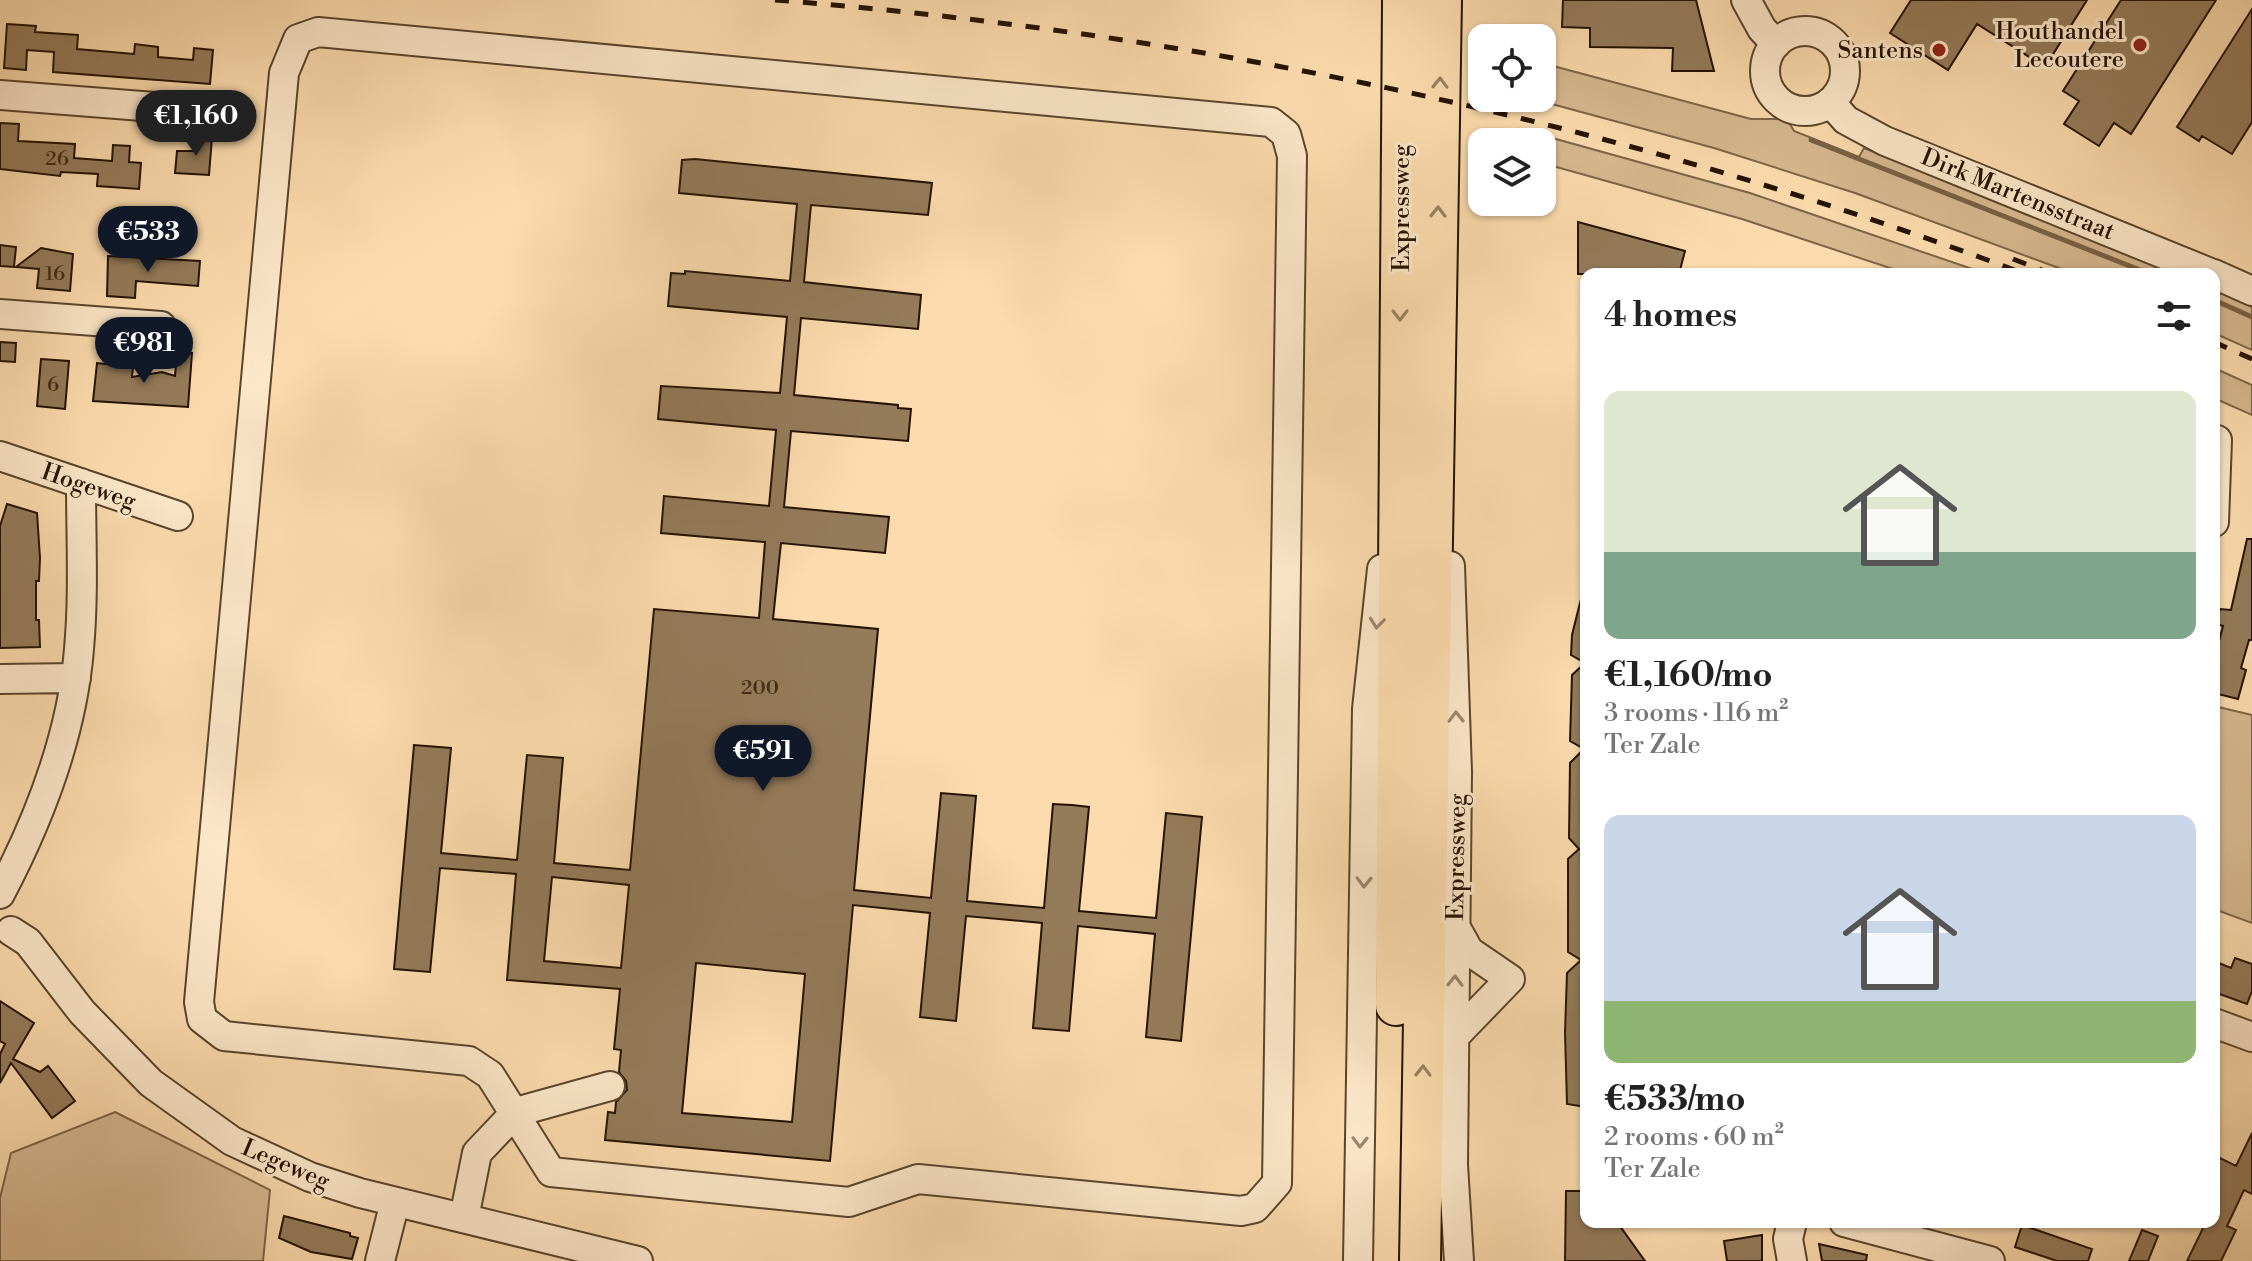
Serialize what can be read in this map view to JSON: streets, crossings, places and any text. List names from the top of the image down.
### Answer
{
  "streets": {
    "highway": ["Expressweg"],
    "street": ["Dirk Martensstraat", "Hogeweg", "Legeweg"]
  },
  "places": ["Houthandel Lecoutere", "Santens"],
  "house_numbers": [
    "26",
    "16",
    "6",
    "200"
  ],
  "page": {
    "price": [
      "€1,160",
      "€533",
      "€981",
      "€591"
    ],
    "heading": "4 homes",
    "list": [
      {
        "name": "€1,160/mo",
        "note": "3 rooms · 116 m² · Ter Zale"
      },
      {
        "name": "€533/mo",
        "note": "2 rooms · 60 m² · Ter Zale"
      }
    ]
  }
}
